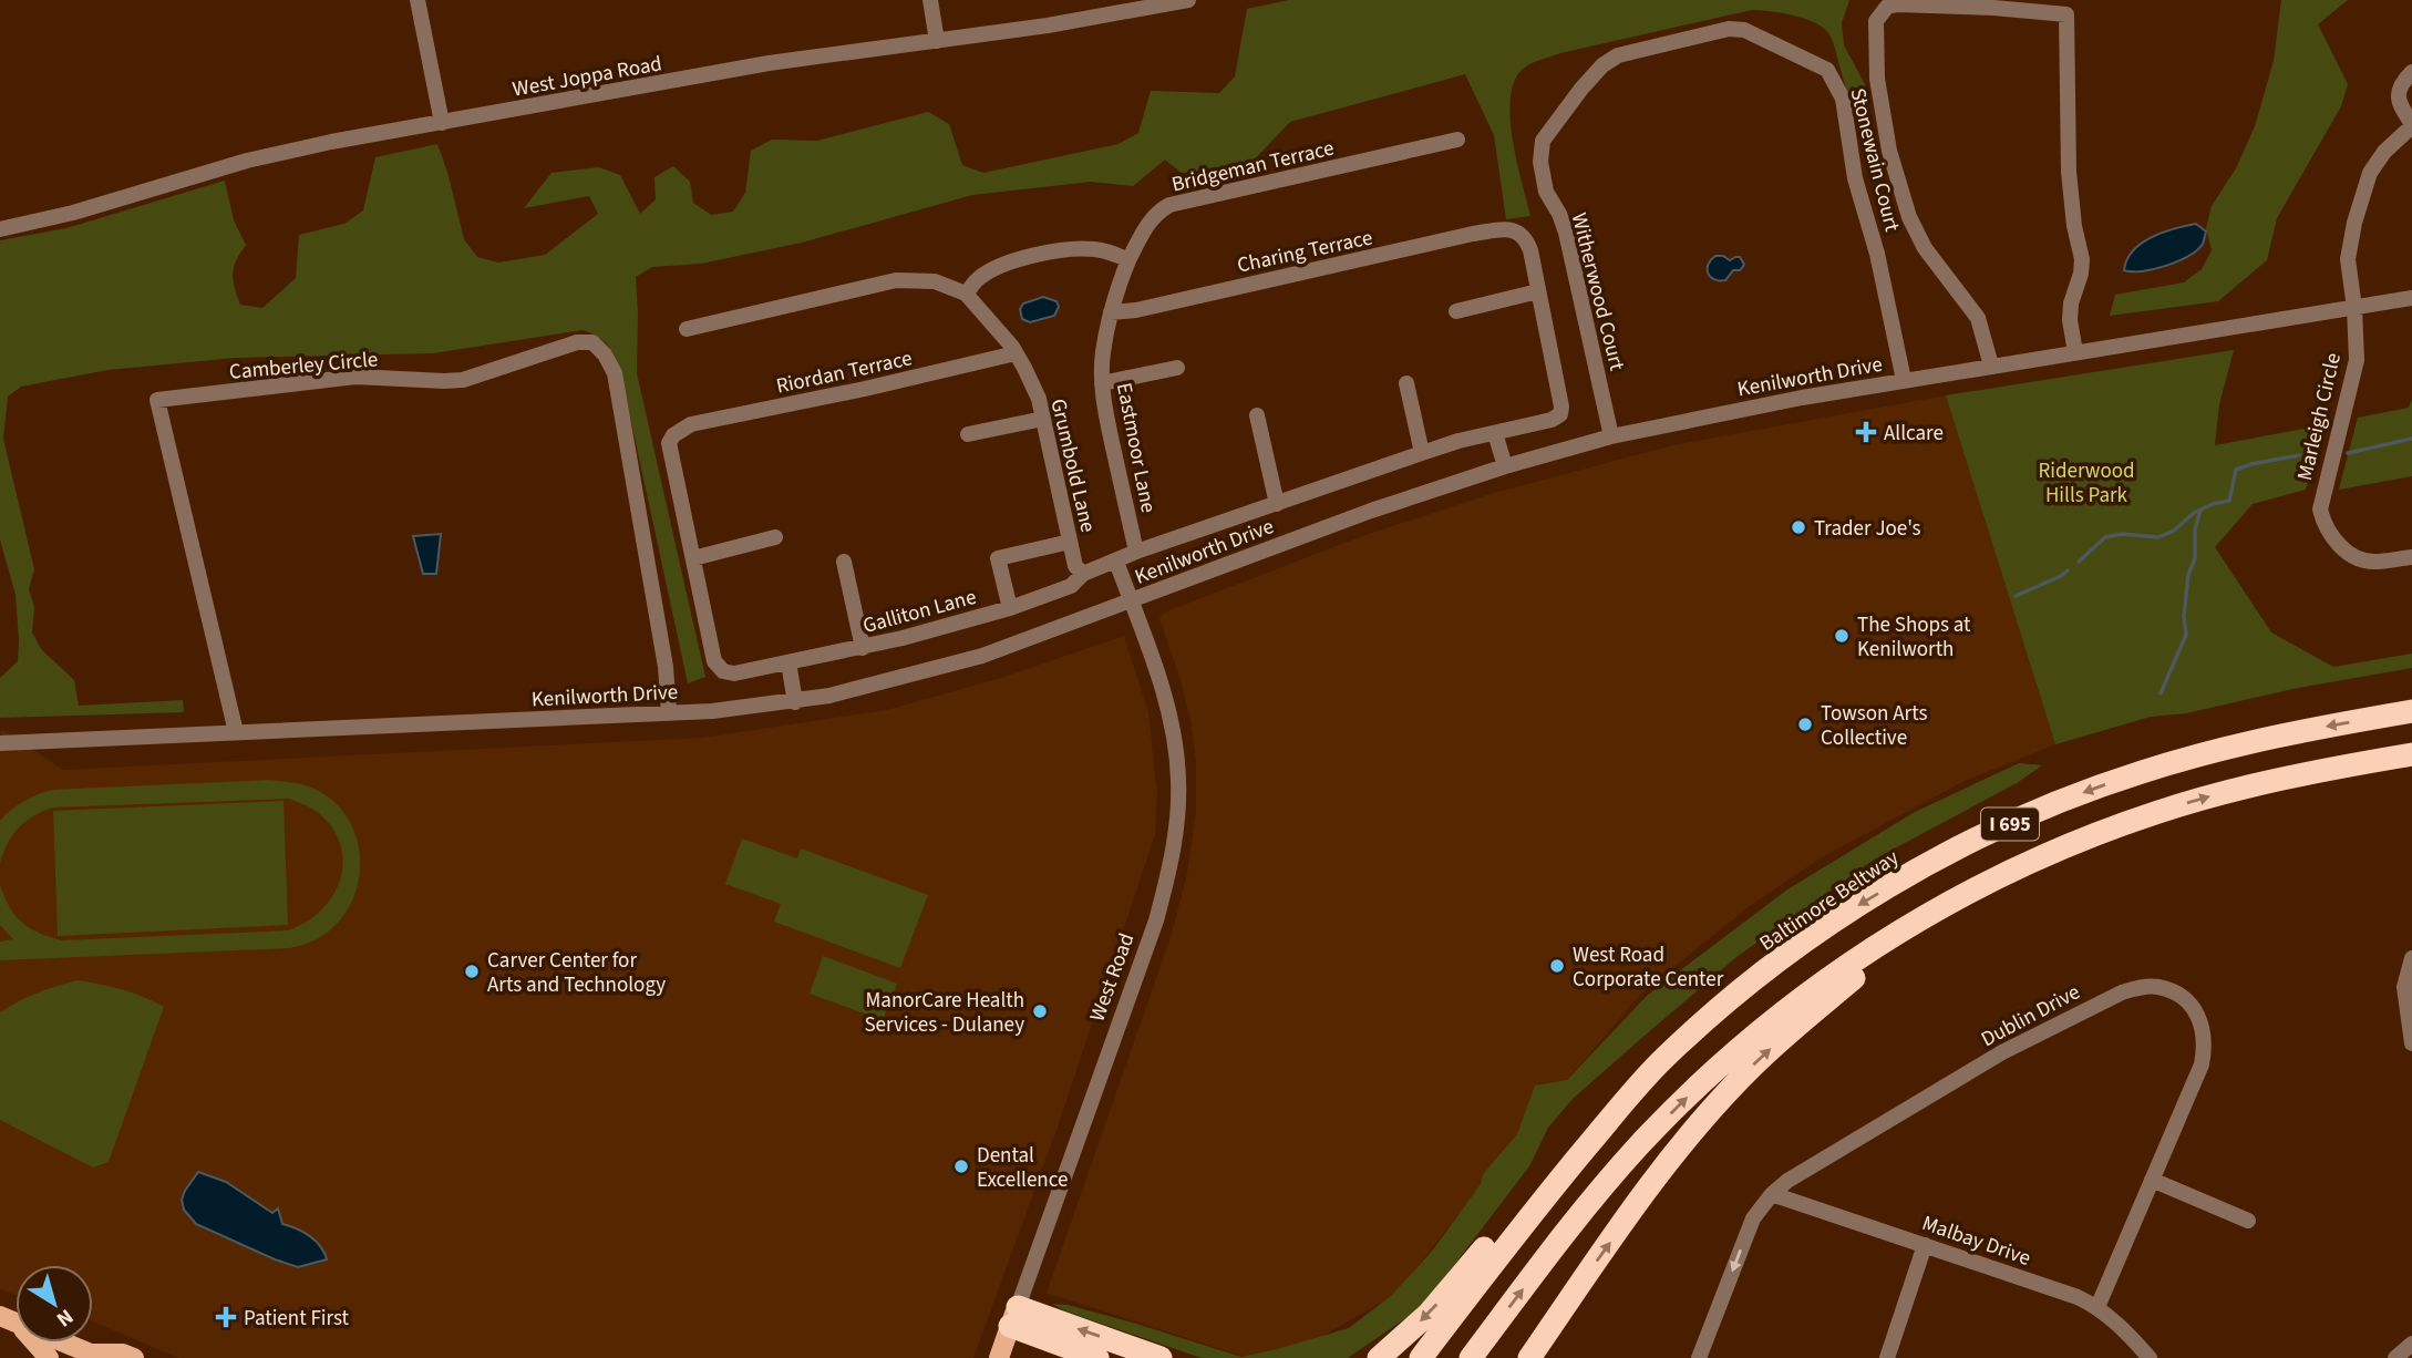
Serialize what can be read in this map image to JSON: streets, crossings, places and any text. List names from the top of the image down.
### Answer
{
  "streets": {
    "highway": ["I 695", "Baltimore Beltway"],
    "main road": ["West Road"],
    "street": [
      "West Joppa Road",
      "Stonewain Court",
      "Bridgeman Terrace",
      "Charing Terrace",
      "Witherwood Court",
      "Camberley Circle",
      "Riordan Terrace",
      "Kenilworth Drive",
      "Marleigh Circle",
      "Eastmoor Lane",
      "Grumbold Lane",
      "Galliton Lane",
      "Dublin Drive",
      "Malbay Drive"
    ]
  },
  "crossings": [
    ["Stonewain Court", "Witherwood Court"],
    ["Stonewain Court", "Kenilworth Drive"],
    ["Bridgeman Terrace", "Eastmoor Lane"],
    ["Charing Terrace", "Eastmoor Lane"],
    ["Charing Terrace", "Galliton Lane"],
    ["Witherwood Court", "Kenilworth Drive"],
    ["Camberley Circle", "Kenilworth Drive"],
    ["Riordan Terrace", "Grumbold Lane"],
    ["Riordan Terrace", "Galliton Lane"],
    ["Kenilworth Drive", "Marleigh Circle"],
    ["Kenilworth Drive", "West Road"],
    ["Eastmoor Lane", "Galliton Lane"],
    ["Grumbold Lane", "Galliton Lane"],
    ["Dublin Drive", "Malbay Drive"]
  ],
  "parks": ["Riderwood Hills Park"],
  "places": {
    "health": ["Allcare", "Patient First"],
    "other": [
      "Trader Joe's",
      "The Shops at Kenilworth",
      "Towson Arts Collective",
      "West Road Corporate Center",
      "Carver Center for Arts and Technology",
      "ManorCare Health Services - Dulaney",
      "Dental Excellence"
    ]
  },
  "north": "bottom right"
}
